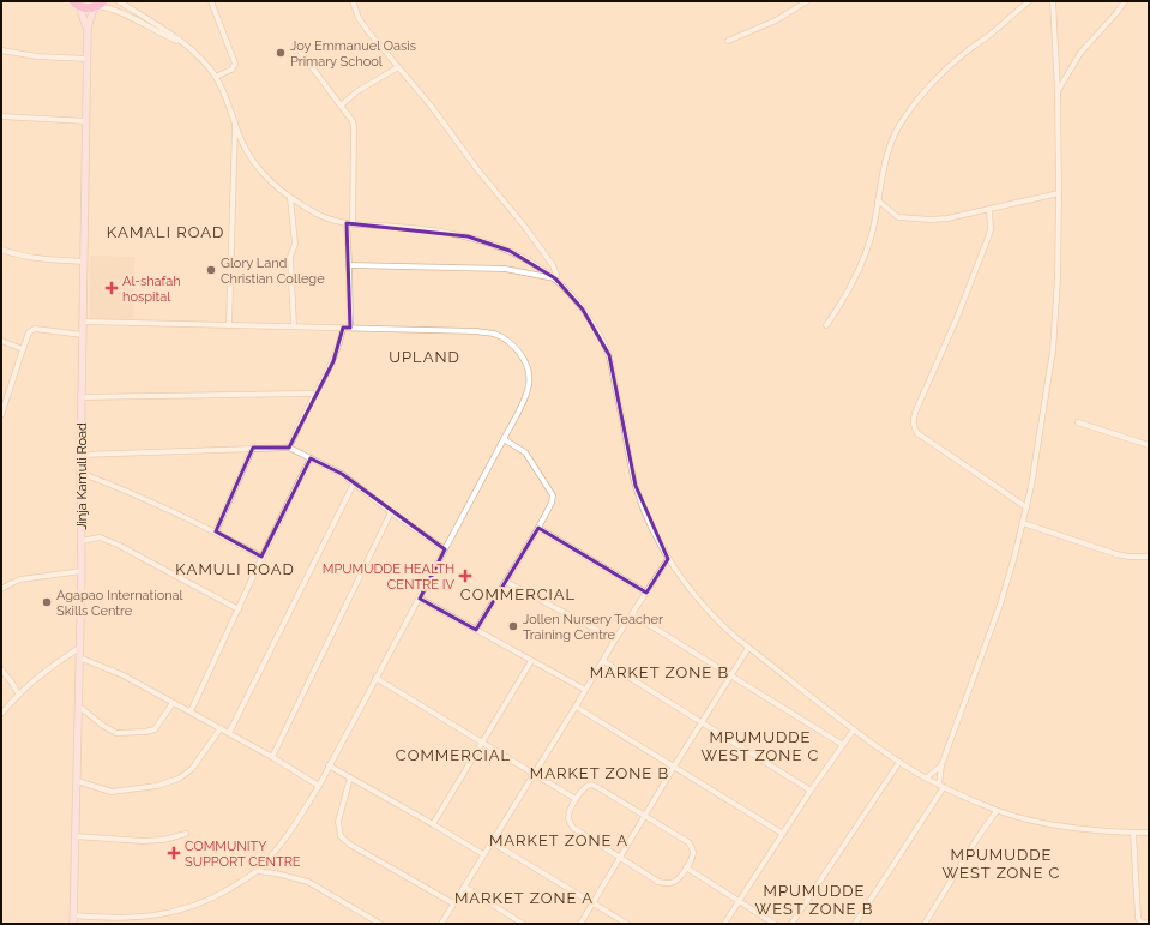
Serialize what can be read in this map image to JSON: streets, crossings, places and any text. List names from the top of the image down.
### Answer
{
  "streets": {
    "main road": ["Jinja Kamuli Road"]
  },
  "districts": [
    "KAMALI ROAD",
    "UPLAND",
    "KAMULI ROAD",
    "COMMERCIAL",
    "MARKET ZONE B",
    "MPUMUDDE WEST ZONE C",
    "COMMERCIAL",
    "MARKET ZONE B",
    "MARKET ZONE A",
    "MPUMUDDE WEST ZONE C",
    "MPUMUDDE WEST ZONE B",
    "MARKET ZONE A"
  ],
  "places": {
    "other": [
      "Joy Emmanuel Oasis Primary School",
      "Glory Land Christian College",
      "Agapao International Skills Centre",
      "Jollen Nursery Teacher Training Centre"
    ],
    "health": ["Al-shafah hospital", "MPUMUDDE HEALTH CENTRE IV", "COMMUNITY SUPPORT CENTRE"]
  }
}
